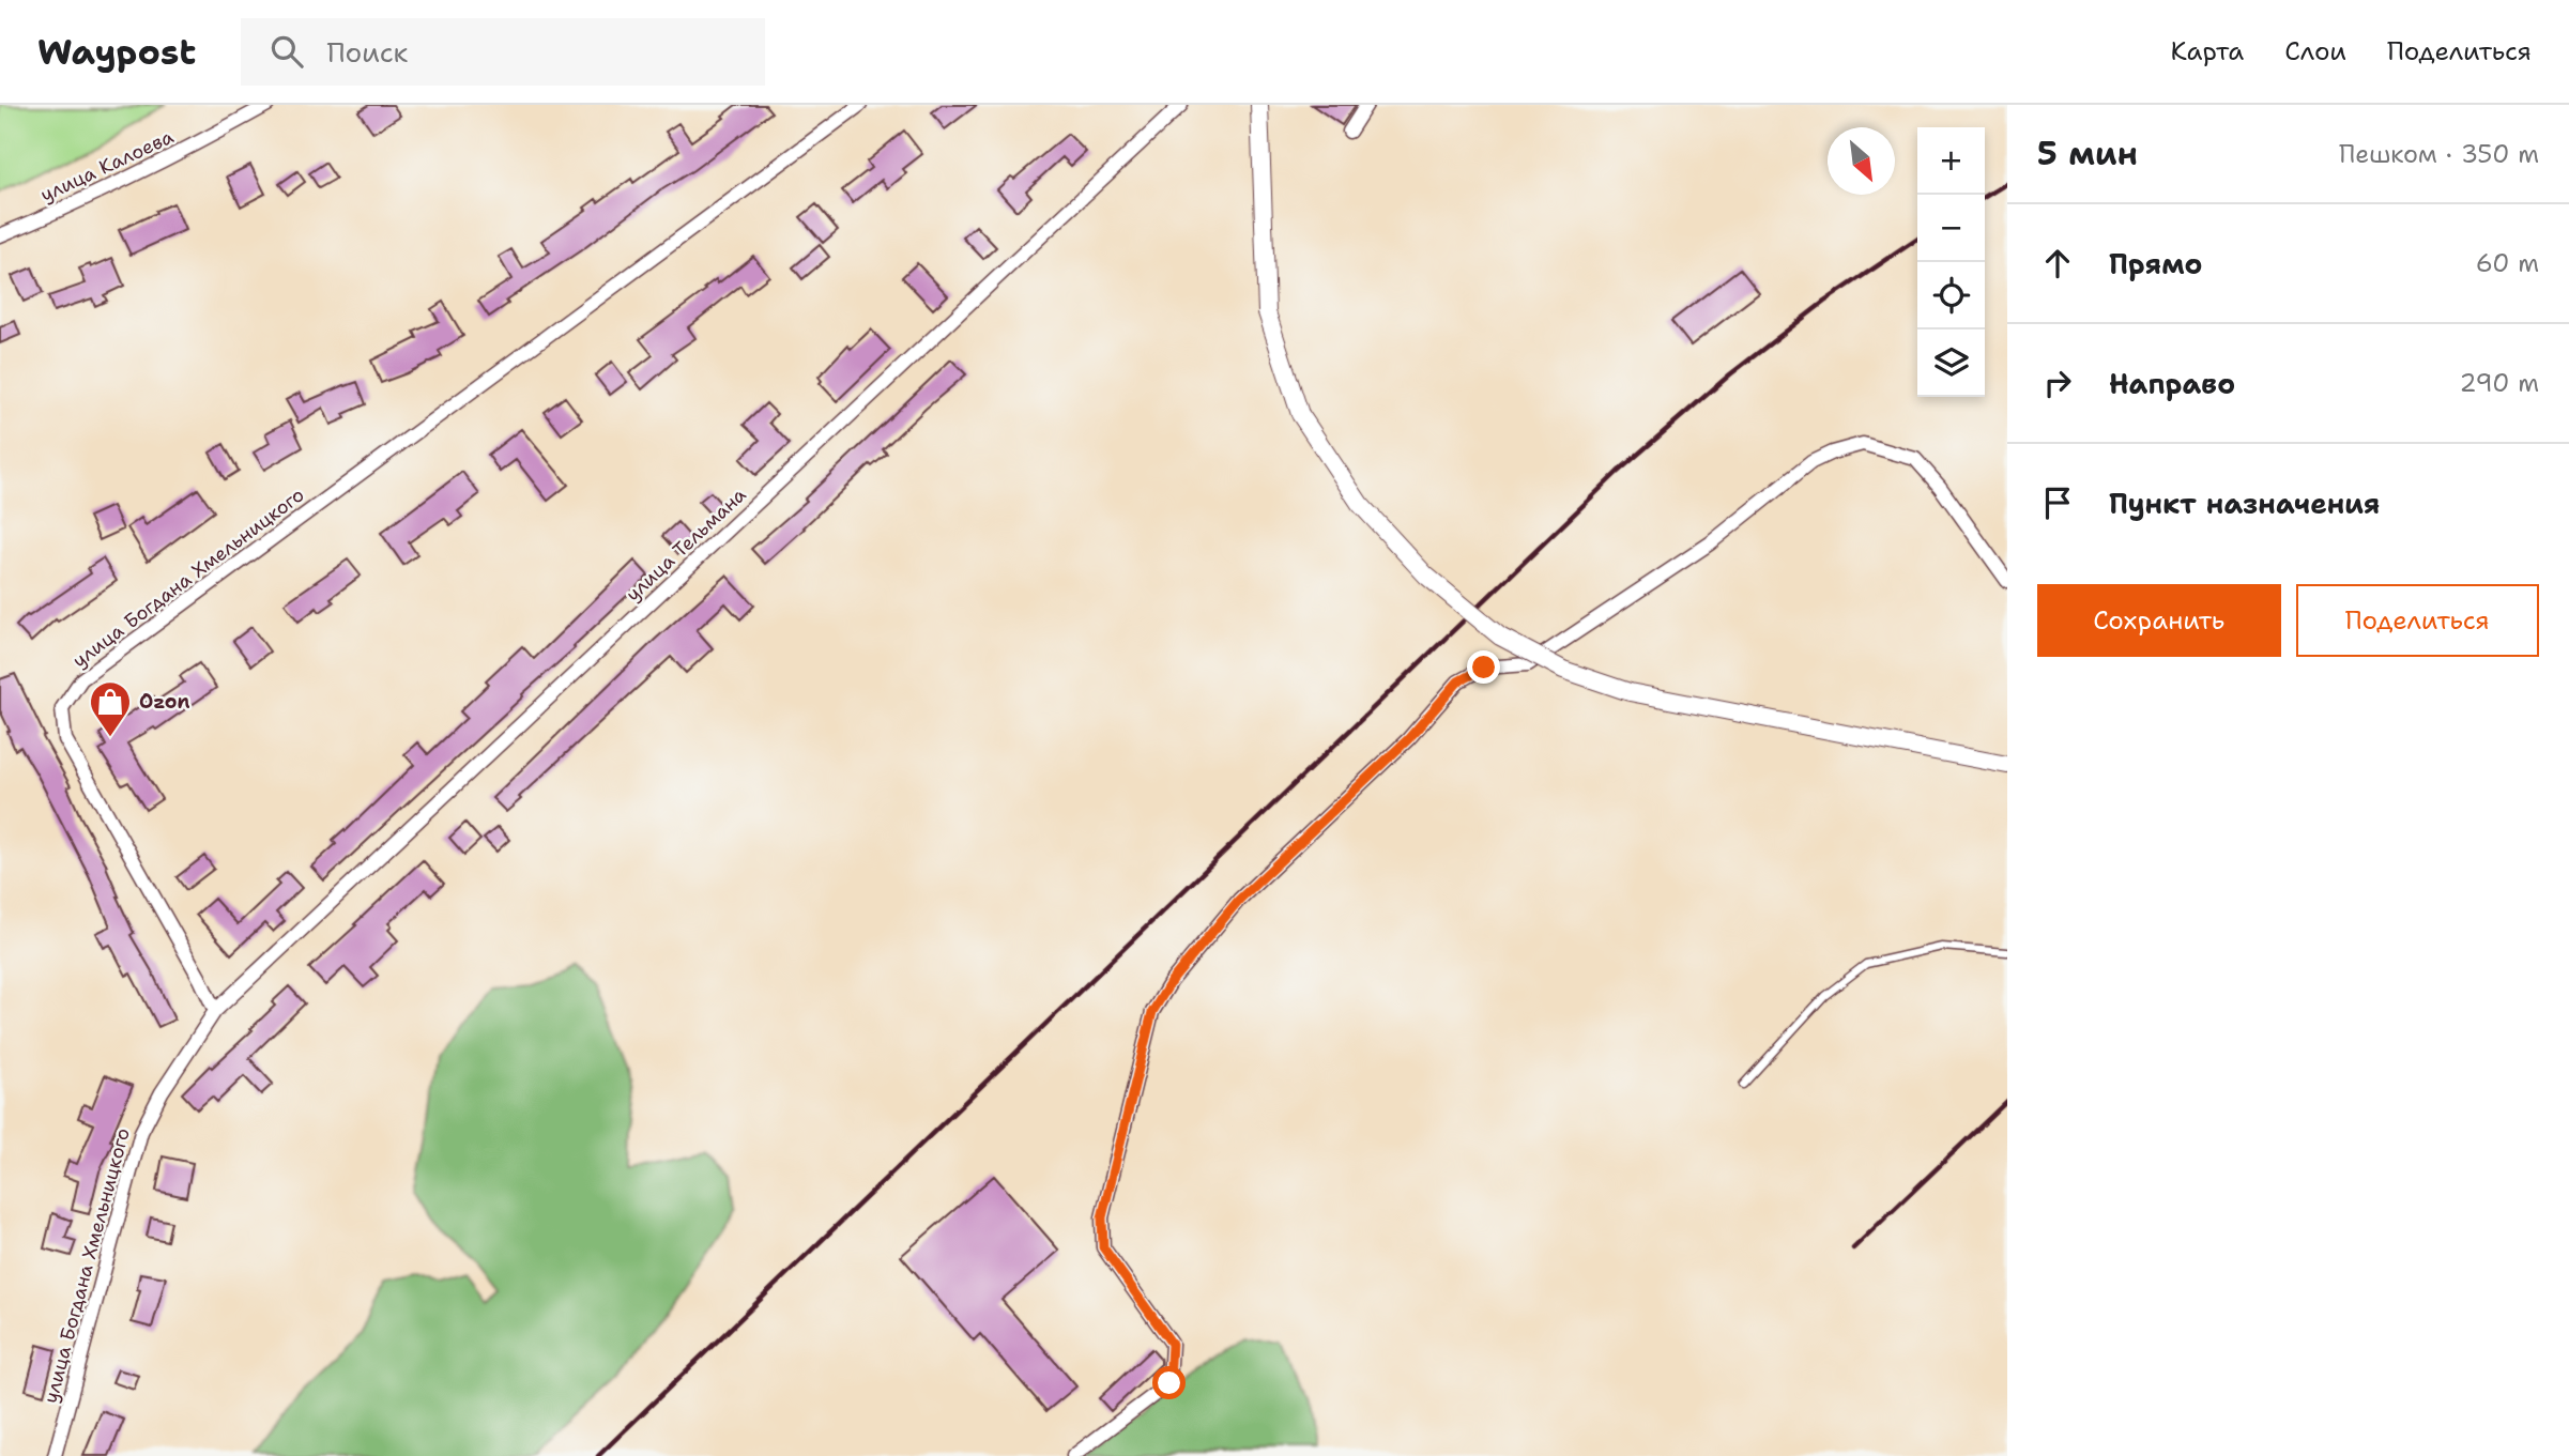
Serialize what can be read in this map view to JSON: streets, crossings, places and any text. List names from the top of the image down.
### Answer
{
  "streets": {
    "street": ["улица Калоева", "улица Тельмана", "улица Богдана Хмельницкого"]
  },
  "crossings": [
    ["улица Тельмана", "улица Богдана Хмельницкого"]
  ],
  "places": {
    "shop": ["Ozon"]
  },
  "north": "bottom right",
  "page": {
    "header": "Waypost",
    "search": "Поиск",
    "nav": ["Карта", "Слои", "Поделиться"],
    "heading": ["5 мин", "Пешком · 350 m"],
    "map_buttons": ["+", "−"],
    "list": [
      ["Прямо", "60 m"],
      ["Направо", "290 m"],
      "Пункт назначения"
    ],
    "buttons": ["Сохранить", "Поделиться"]
  }
}
